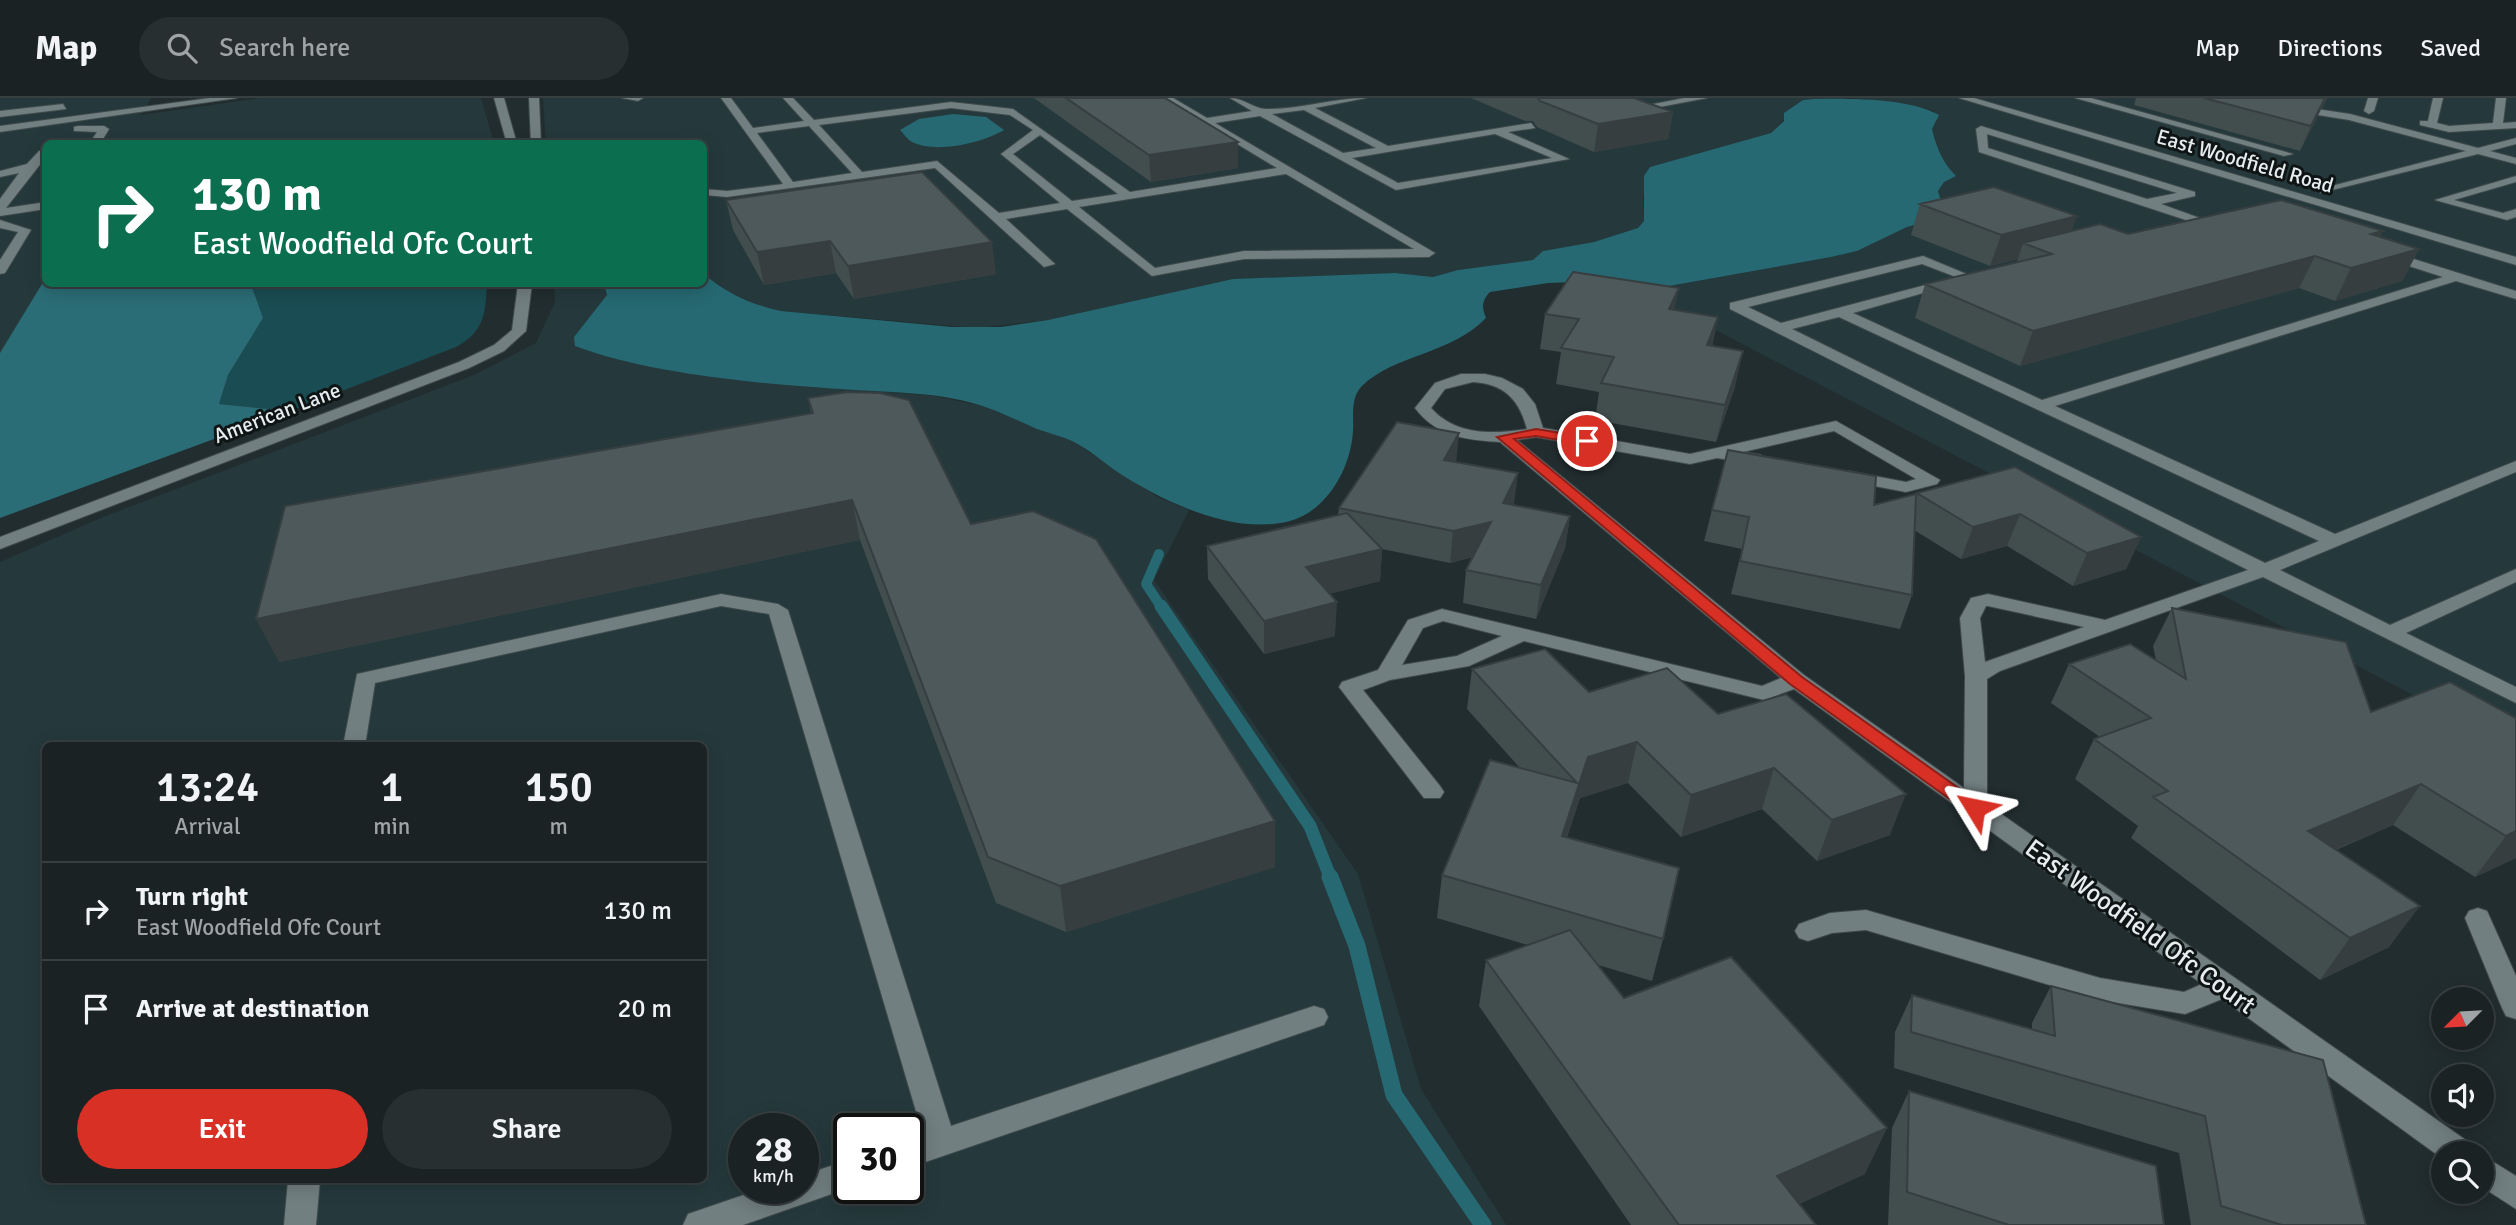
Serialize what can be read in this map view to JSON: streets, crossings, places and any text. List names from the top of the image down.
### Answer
{
  "streets": {
    "street": ["East Woodfield Road", "American Lane", "East Woodfield Ofc Court"]
  },
  "north": "bottom left",
  "page": {
    "header": "Map",
    "search": "Search here",
    "nav": ["Map", "Directions", "Saved"],
    "turn": ["130 m", "East Woodfield Ofc Court"],
    "eta": [
      "13:24",
      "Arrival",
      "1",
      "min",
      "150",
      "m"
    ],
    "list": [
      {
        "name": "Turn right",
        "note": "East Woodfield Ofc Court",
        "value": "130 m"
      },
      {
        "name": "Arrive at destination",
        "value": "20 m"
      }
    ],
    "buttons": ["Exit", "Share"],
    "speed": "28 km/h",
    "limit": "30"
  }
}
